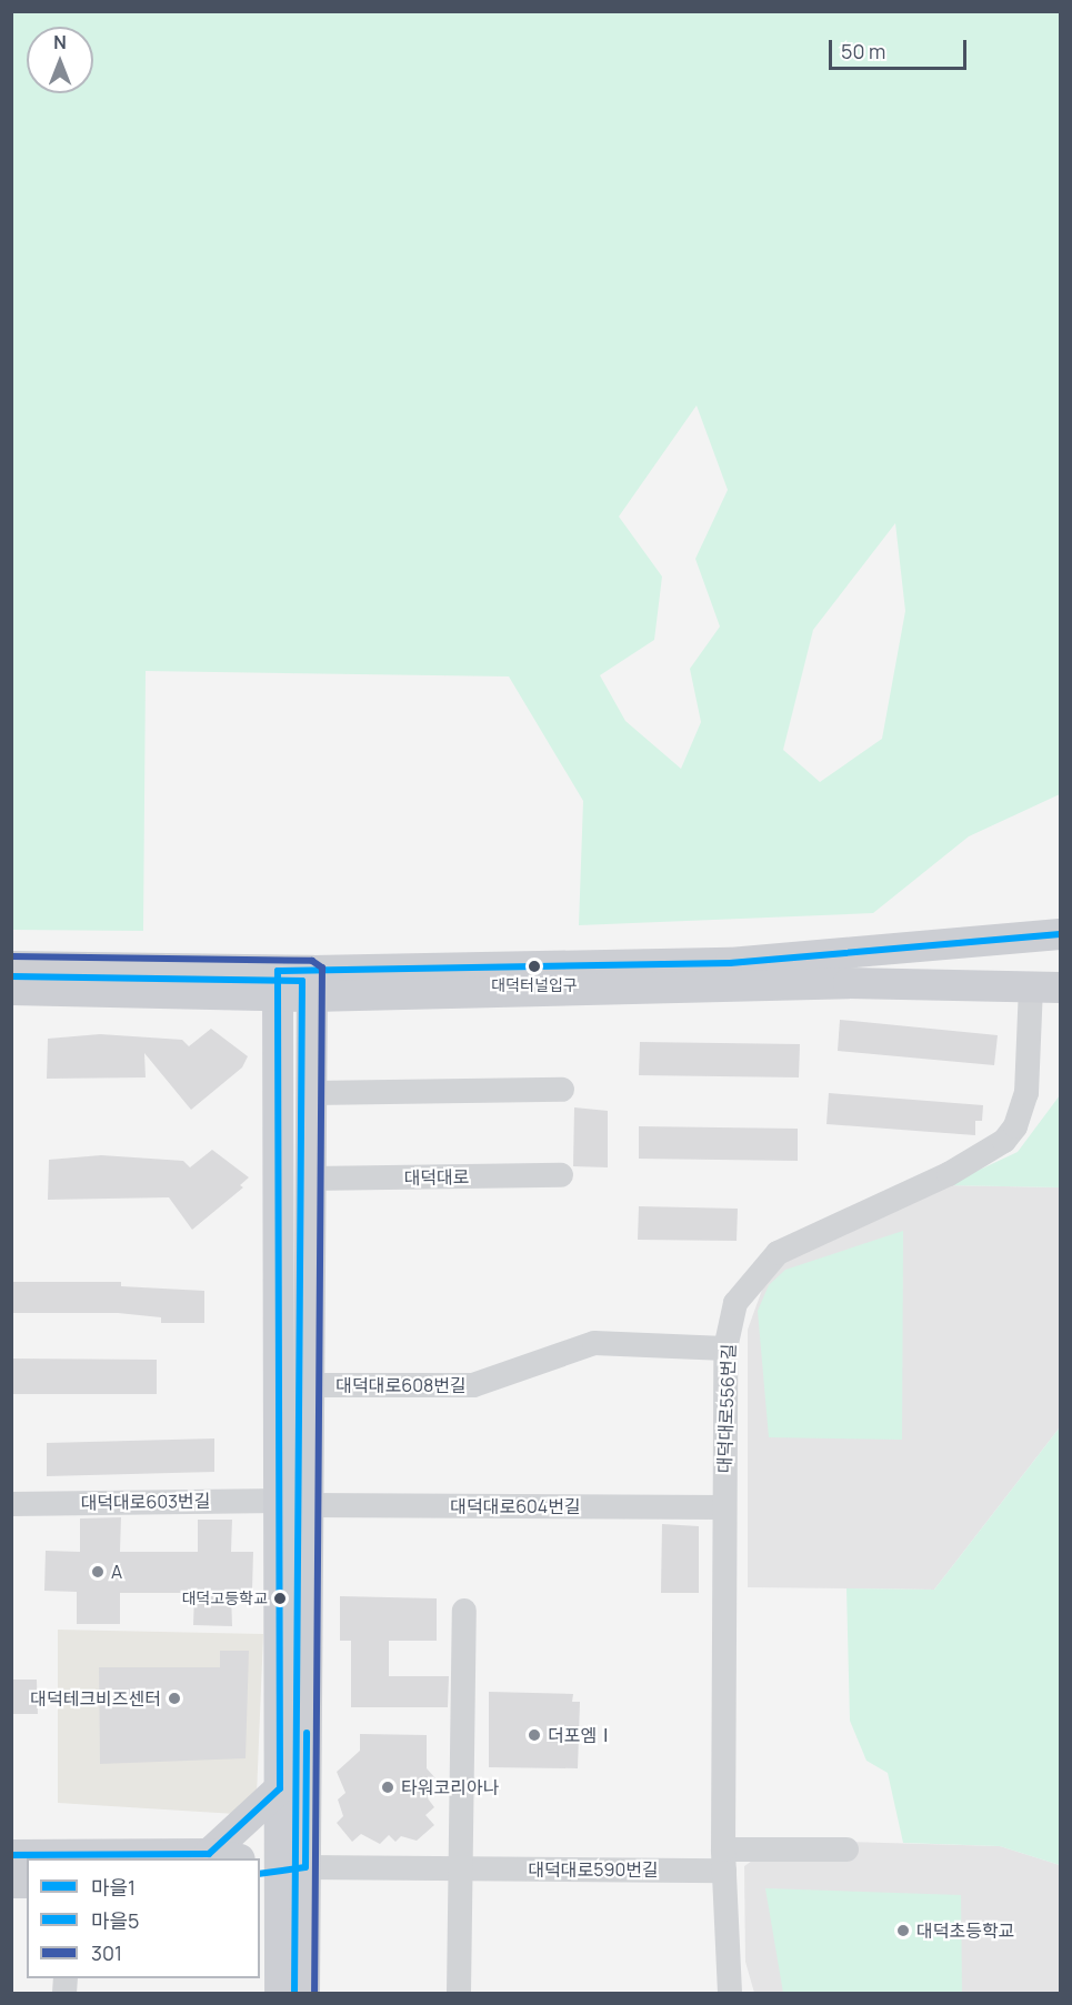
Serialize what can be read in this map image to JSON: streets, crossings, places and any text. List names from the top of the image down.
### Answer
{
  "streets": {
    "street": [
      "대덕대로",
      "대덕대로608번길",
      "대덕대로556번길",
      "대덕대로603번길",
      "대덕대로604번길",
      "대덕대로590번길"
    ]
  },
  "crossings": [
    ["대덕대로608번길", "대덕대로556번길"],
    ["대덕대로556번길", "대덕대로604번길"],
    ["대덕대로556번길", "대덕대로590번길"],
    ["대덕대로603번길", "대덕대로604번길"]
  ],
  "places": [
    "대덕터널입구",
    "A",
    "대덕고등학교",
    "대덕테크비즈센터",
    "더포엠Ⅰ",
    "타워코리아나",
    "대덕초등학교"
  ],
  "lines": ["transit line 마을1", "transit line 301", "transit line 마을5"],
  "legend": ["마을1", "마을5", "301"],
  "scale_bar": "50 m",
  "north": "top"
}
